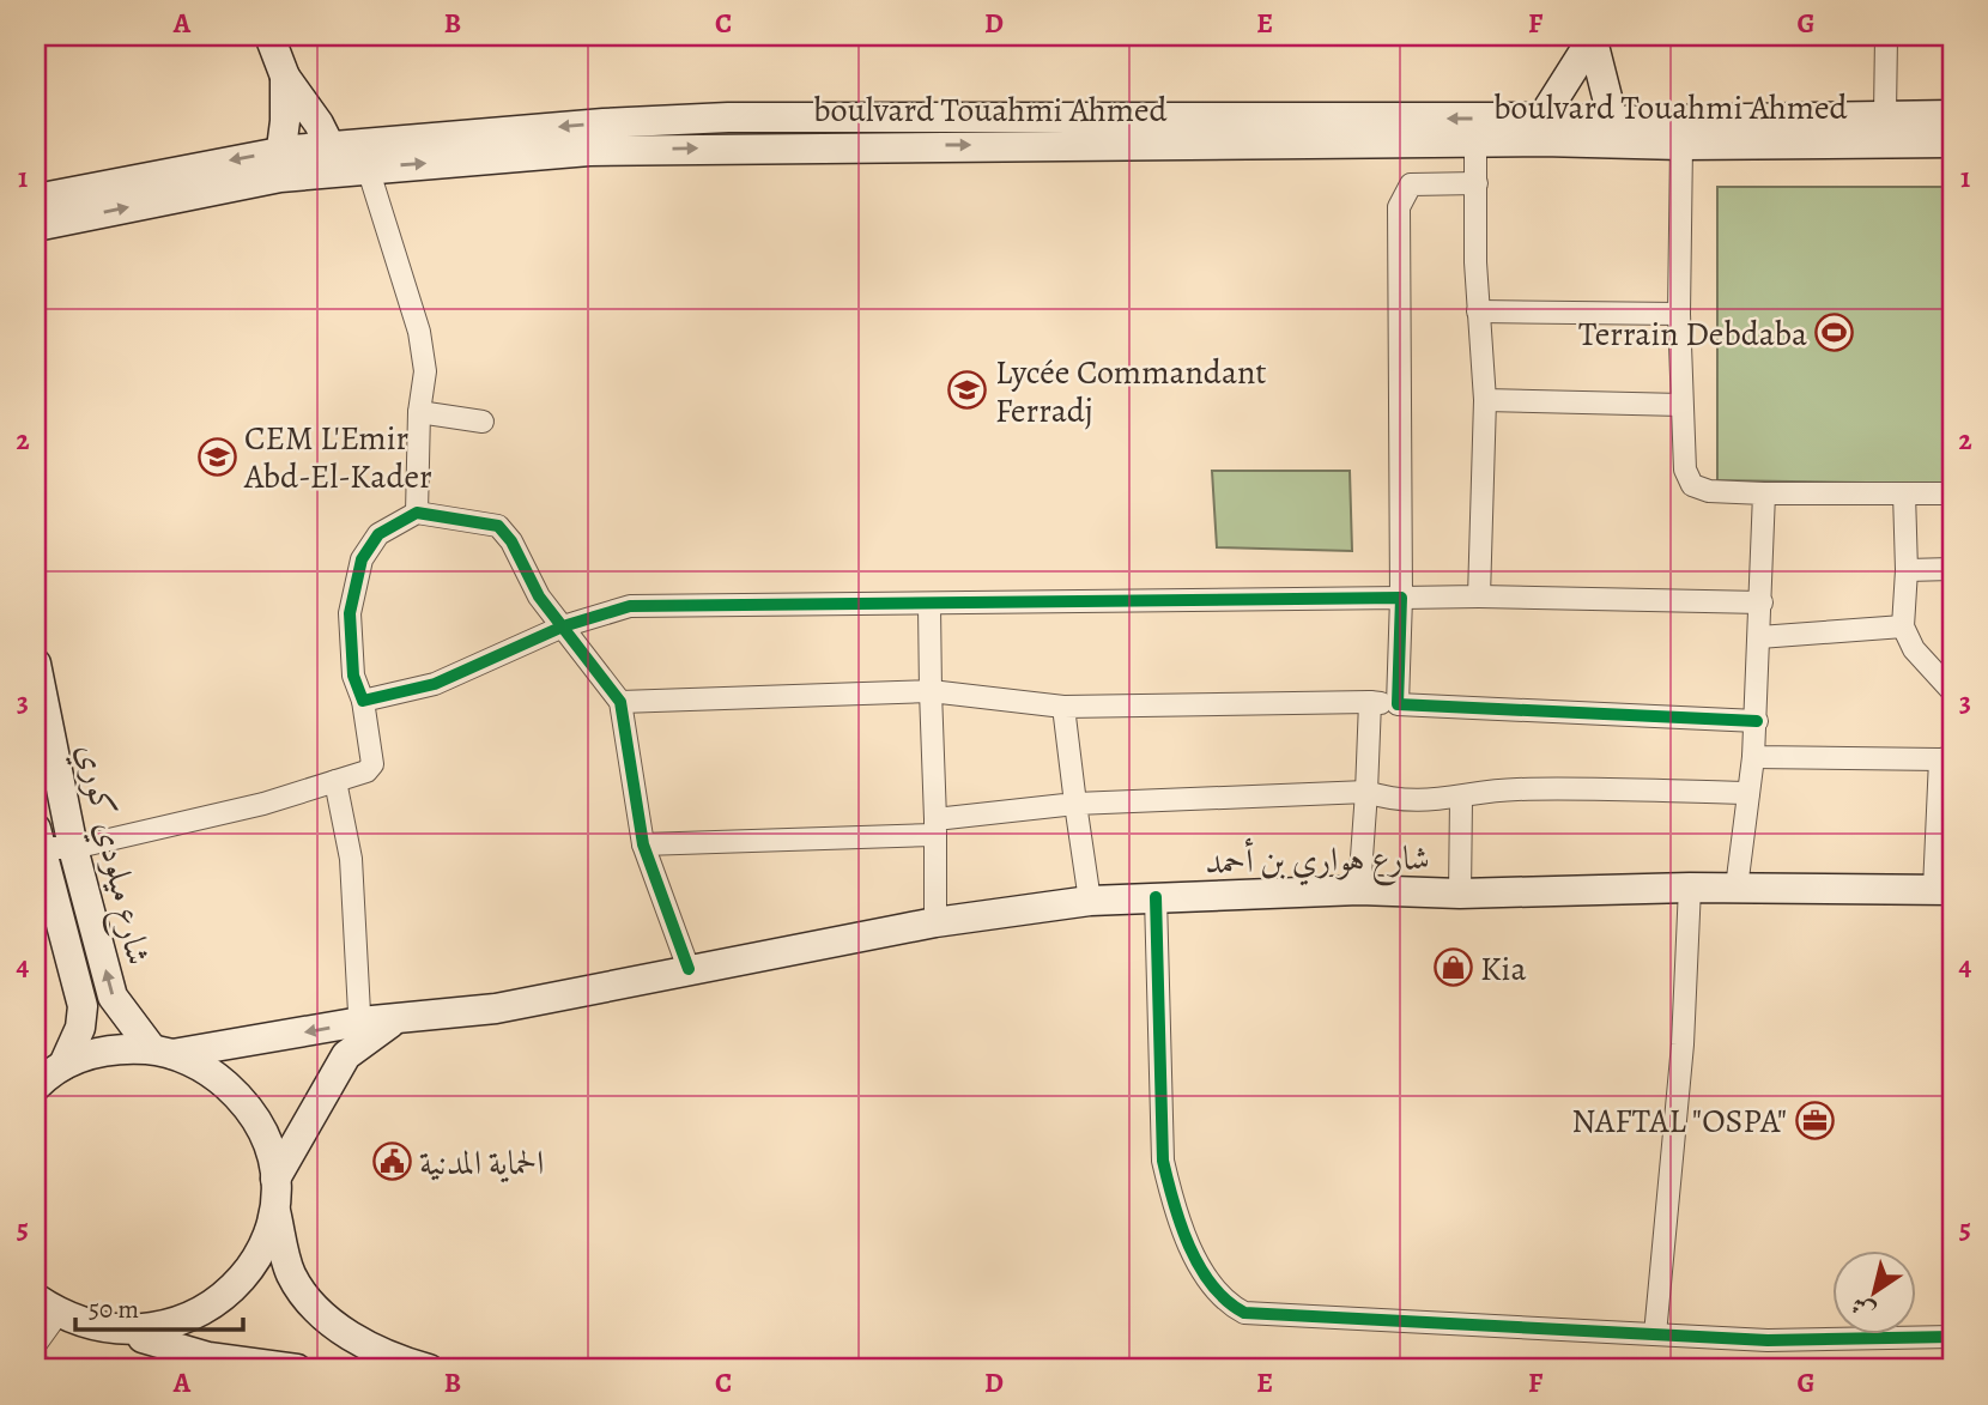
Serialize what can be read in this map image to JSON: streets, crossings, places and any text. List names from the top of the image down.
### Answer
{
  "streets": {
    "main road": ["boulvard Touahmi Ahmed", "شارع ميلودي كوري", "شارع هواري بن أحمد"]
  },
  "places": {
    "sports": ["Terrain Debdaba"],
    "school or university": ["Lycée Commandant Ferradj", "CEM L'Emir Abd-El-Kader"],
    "shop": ["Kia"],
    "office": ["NAFTAL \"OSPA\""],
    "public building": ["الحماية المدنية"]
  },
  "scale_bar": "50 m",
  "north": "bottom left",
  "grid": {
    "columns": [
      "A",
      "B",
      "C",
      "D",
      "E",
      "F",
      "G"
    ],
    "rows": [
      "1",
      "2",
      "3",
      "4",
      "5"
    ]
  }
}
